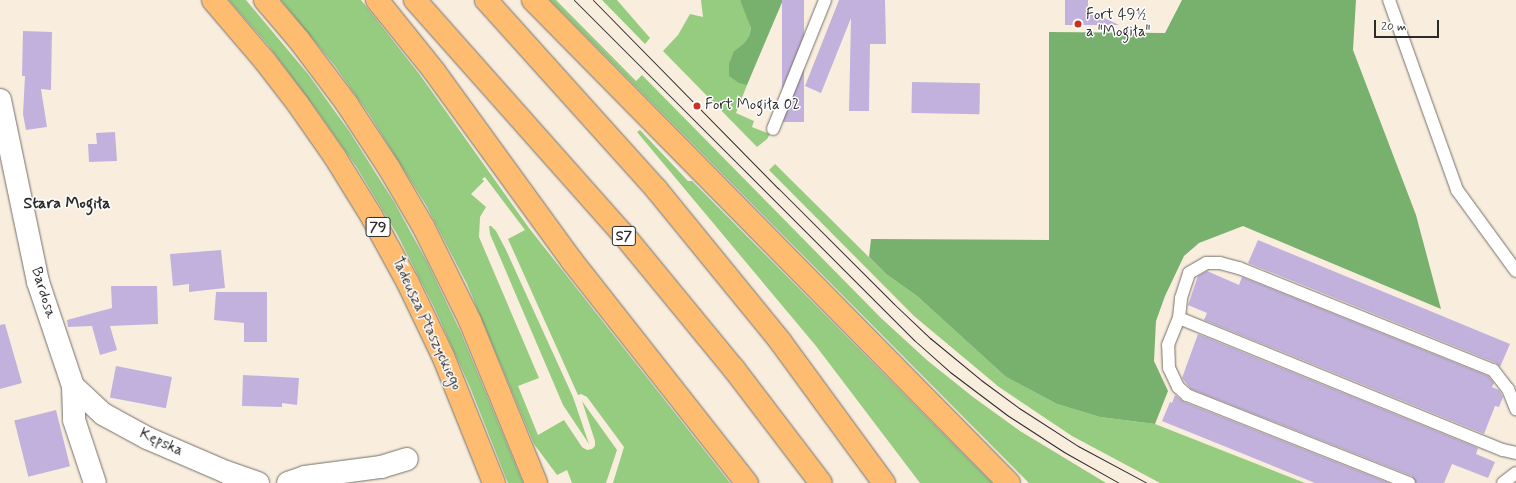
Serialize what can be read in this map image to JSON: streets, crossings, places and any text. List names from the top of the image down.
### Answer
{
  "streets": {
    "main road": ["79", "S7", "Tadeusza Ptaszyckiego"],
    "street": ["Bardosa", "Kępska"]
  },
  "crossings": [
    ["Bardosa", "Kępska"]
  ],
  "districts": ["Stara Mogiła"],
  "places": ["Fort 49½ a \"Mogiła\"", "Fort Mogiła 02"],
  "scale_bar": "20 m"
}
